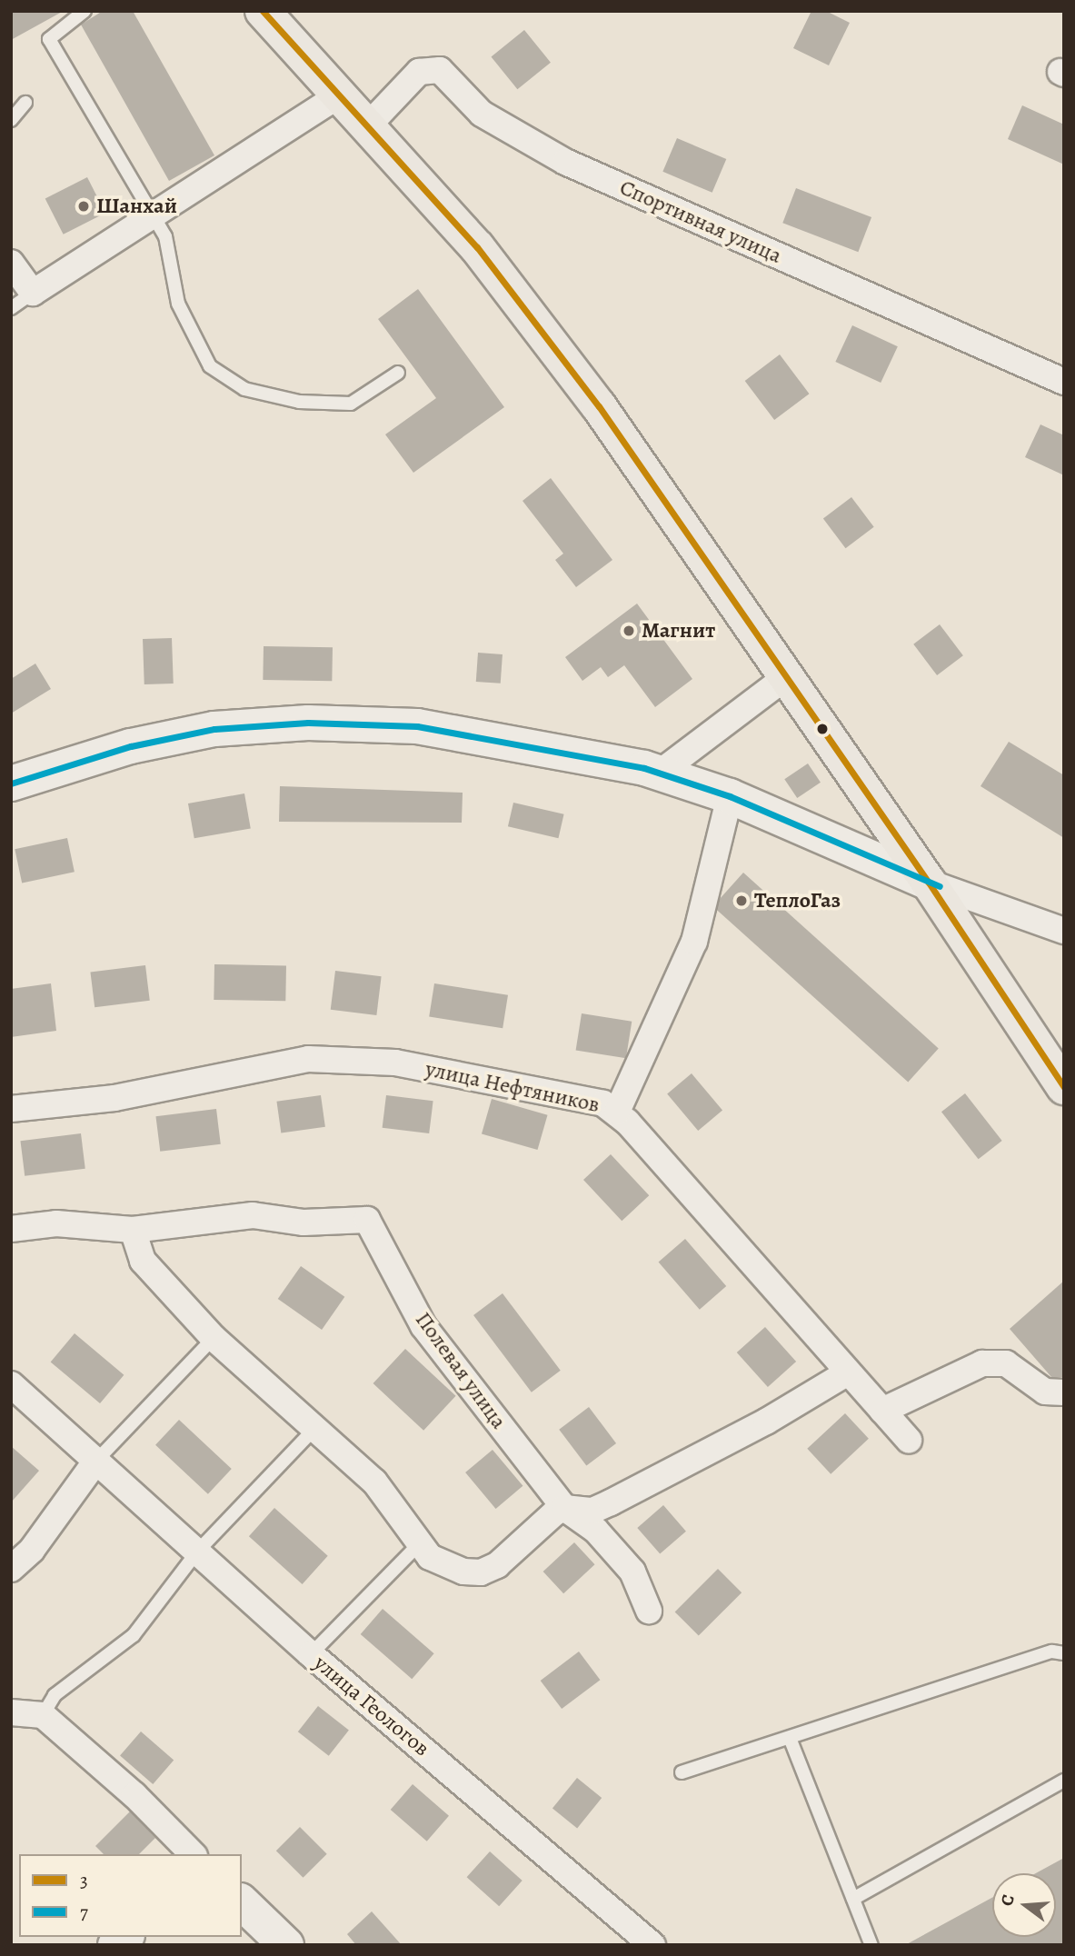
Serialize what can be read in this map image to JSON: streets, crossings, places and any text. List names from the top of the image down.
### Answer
{
  "streets": {
    "street": [
      "Спортивная улица",
      "улица Нефтяников",
      "Полевая улица",
      "улица Геологов"
    ]
  },
  "places": ["Шанхай", "Магнит", "ТеплоГаз"],
  "lines": ["transit line 3", "transit line 7"],
  "legend": ["3", "7"],
  "north": "left"
}
